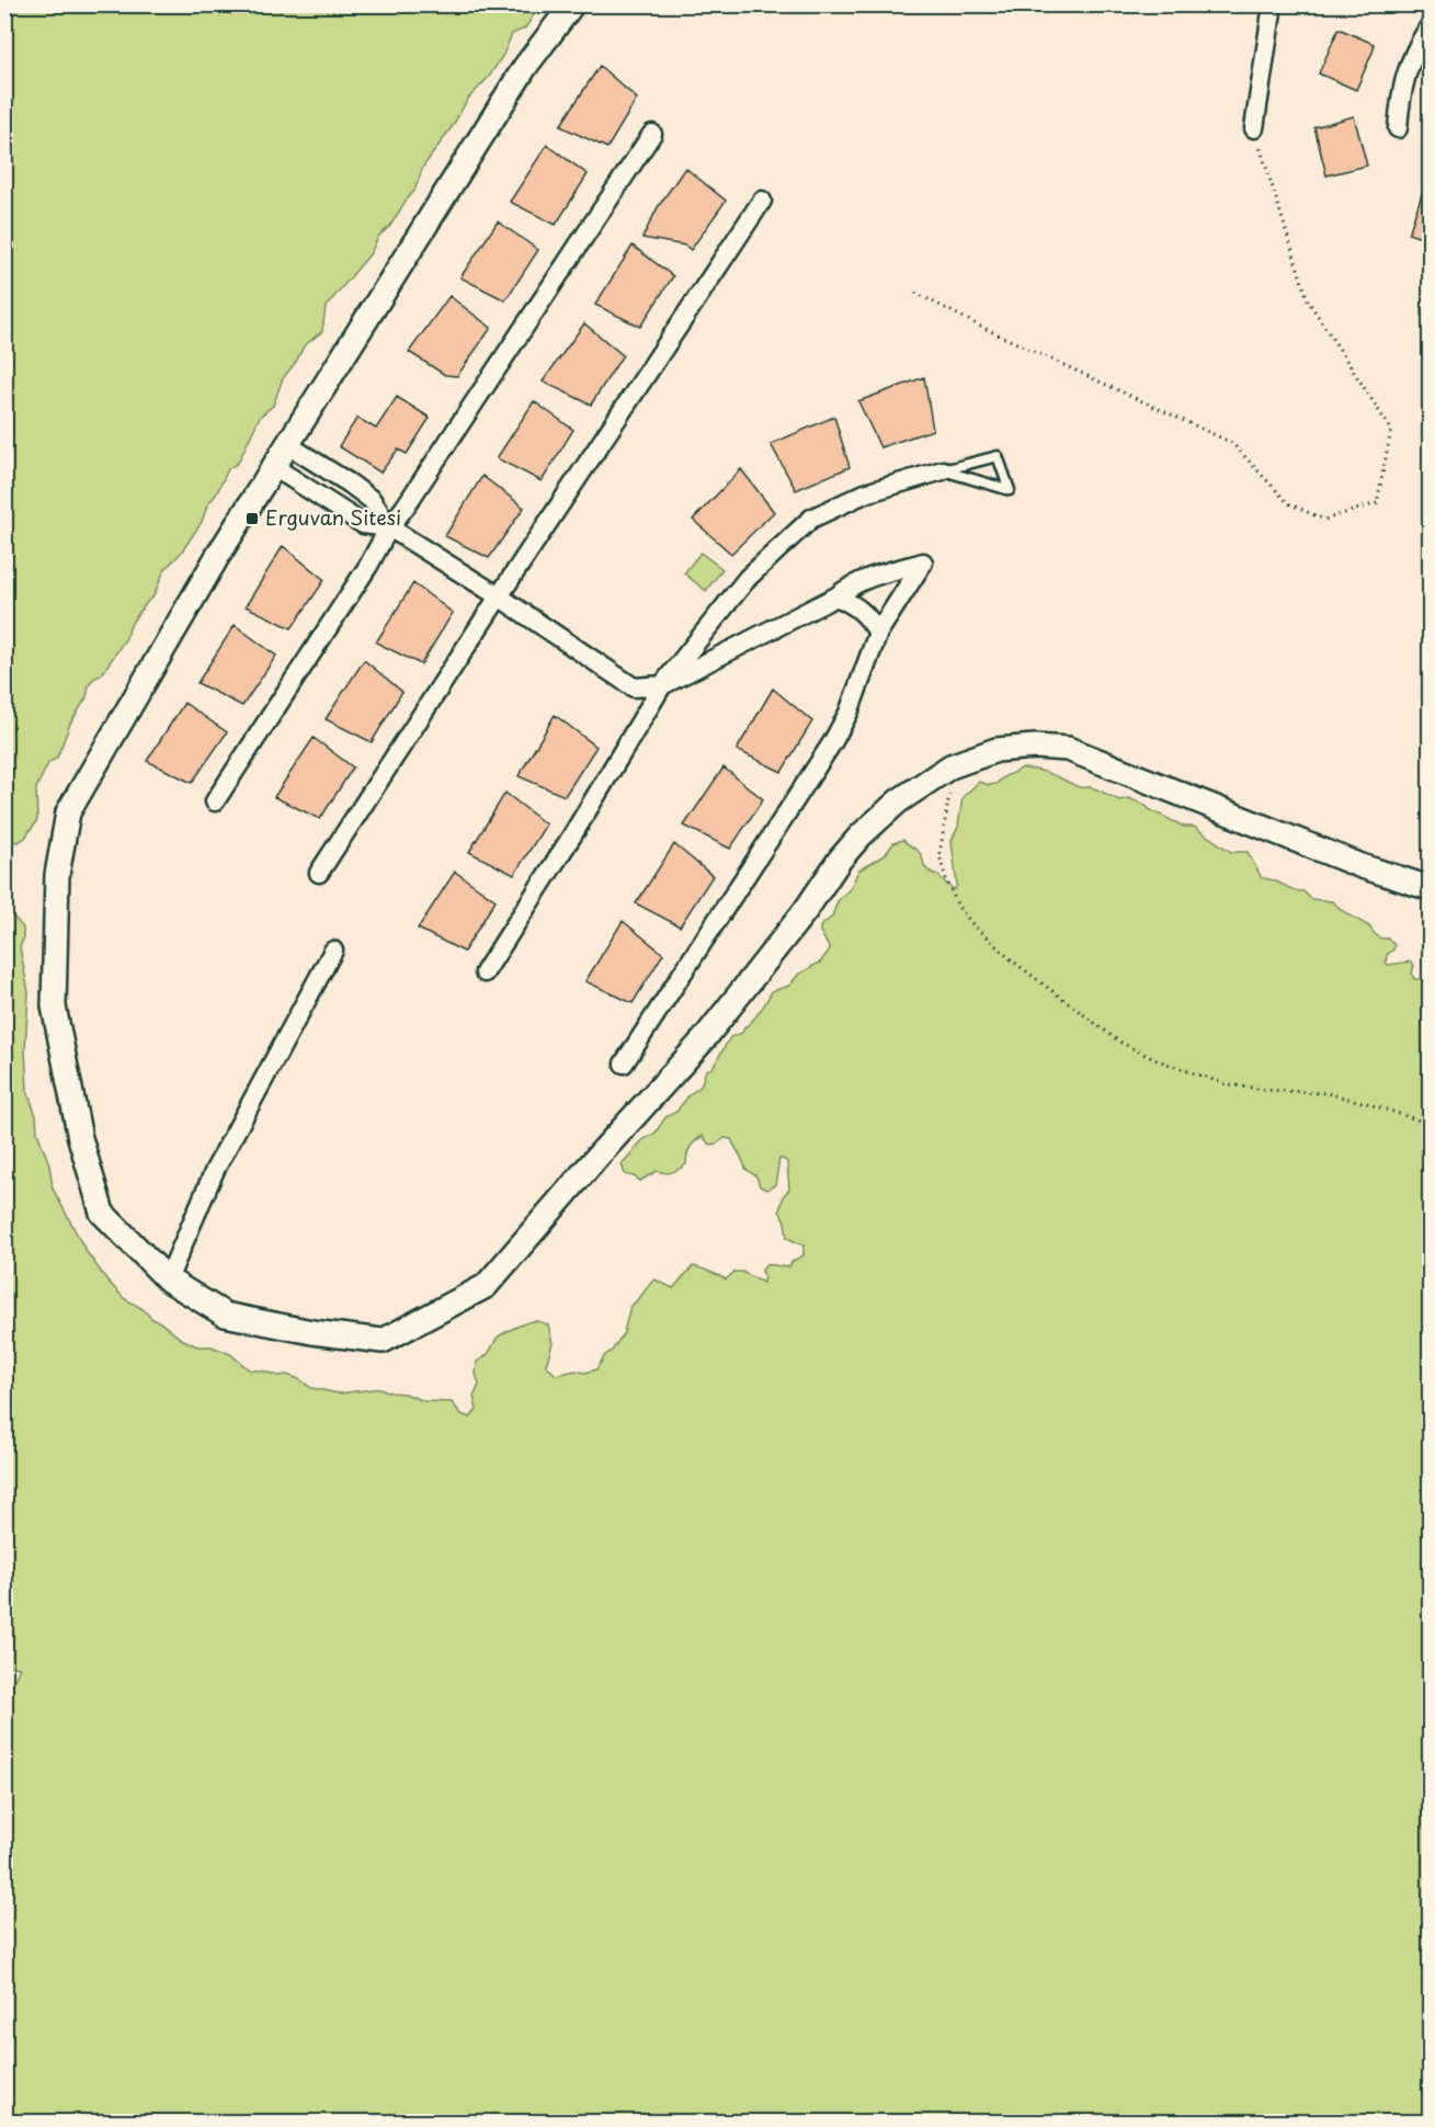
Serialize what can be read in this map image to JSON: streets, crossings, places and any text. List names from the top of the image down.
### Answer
{
  "places": {
    "transit": ["Erguvan Sitesi"]
  }
}
